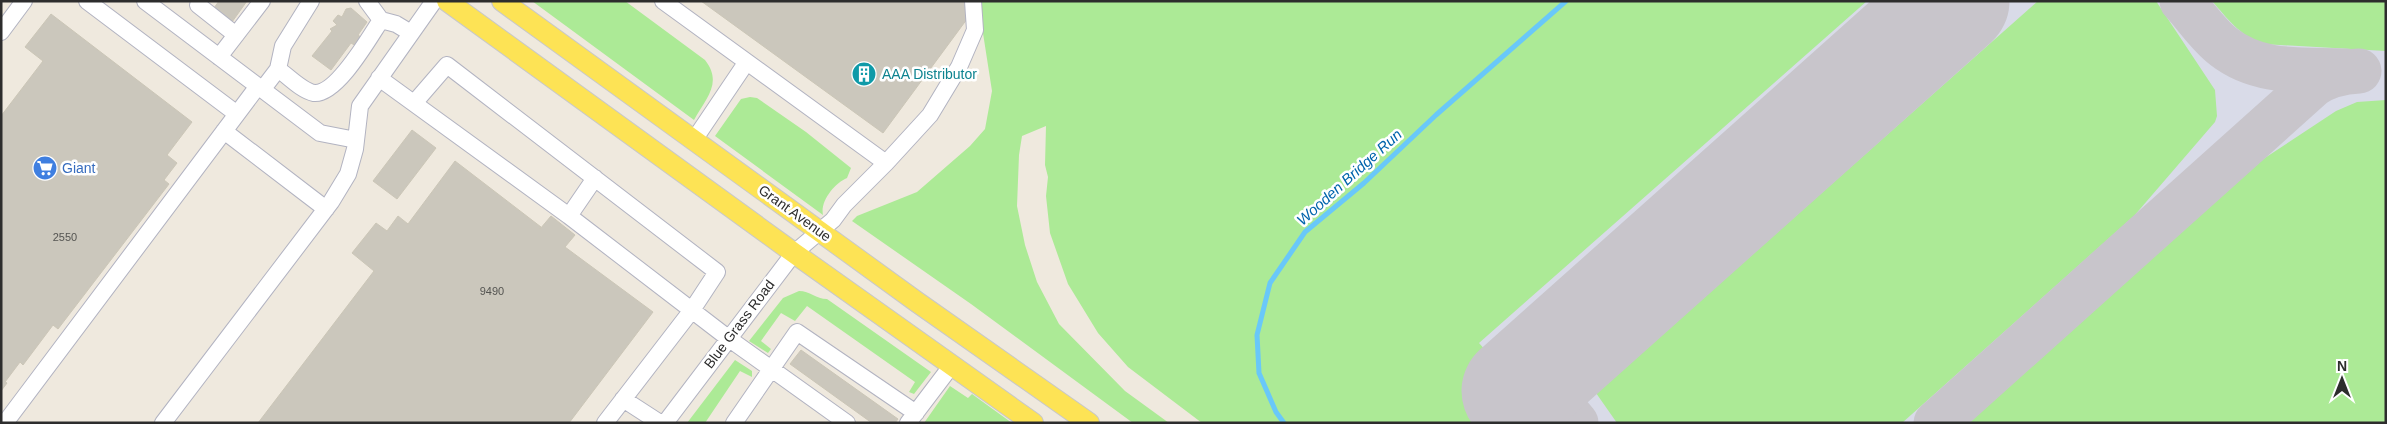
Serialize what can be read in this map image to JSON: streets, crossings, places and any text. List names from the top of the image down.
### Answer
{
  "streets": {
    "main road": ["Grant Avenue"],
    "street": ["Blue Grass Road"]
  },
  "crossings": [
    ["Grant Avenue", "Blue Grass Road"]
  ],
  "water": ["Wooden Bridge Run"],
  "places": {
    "building": ["AAA Distributor"],
    "supermarket": ["Giant"]
  },
  "house_numbers": ["2550", "9490"],
  "north": "top"
}
